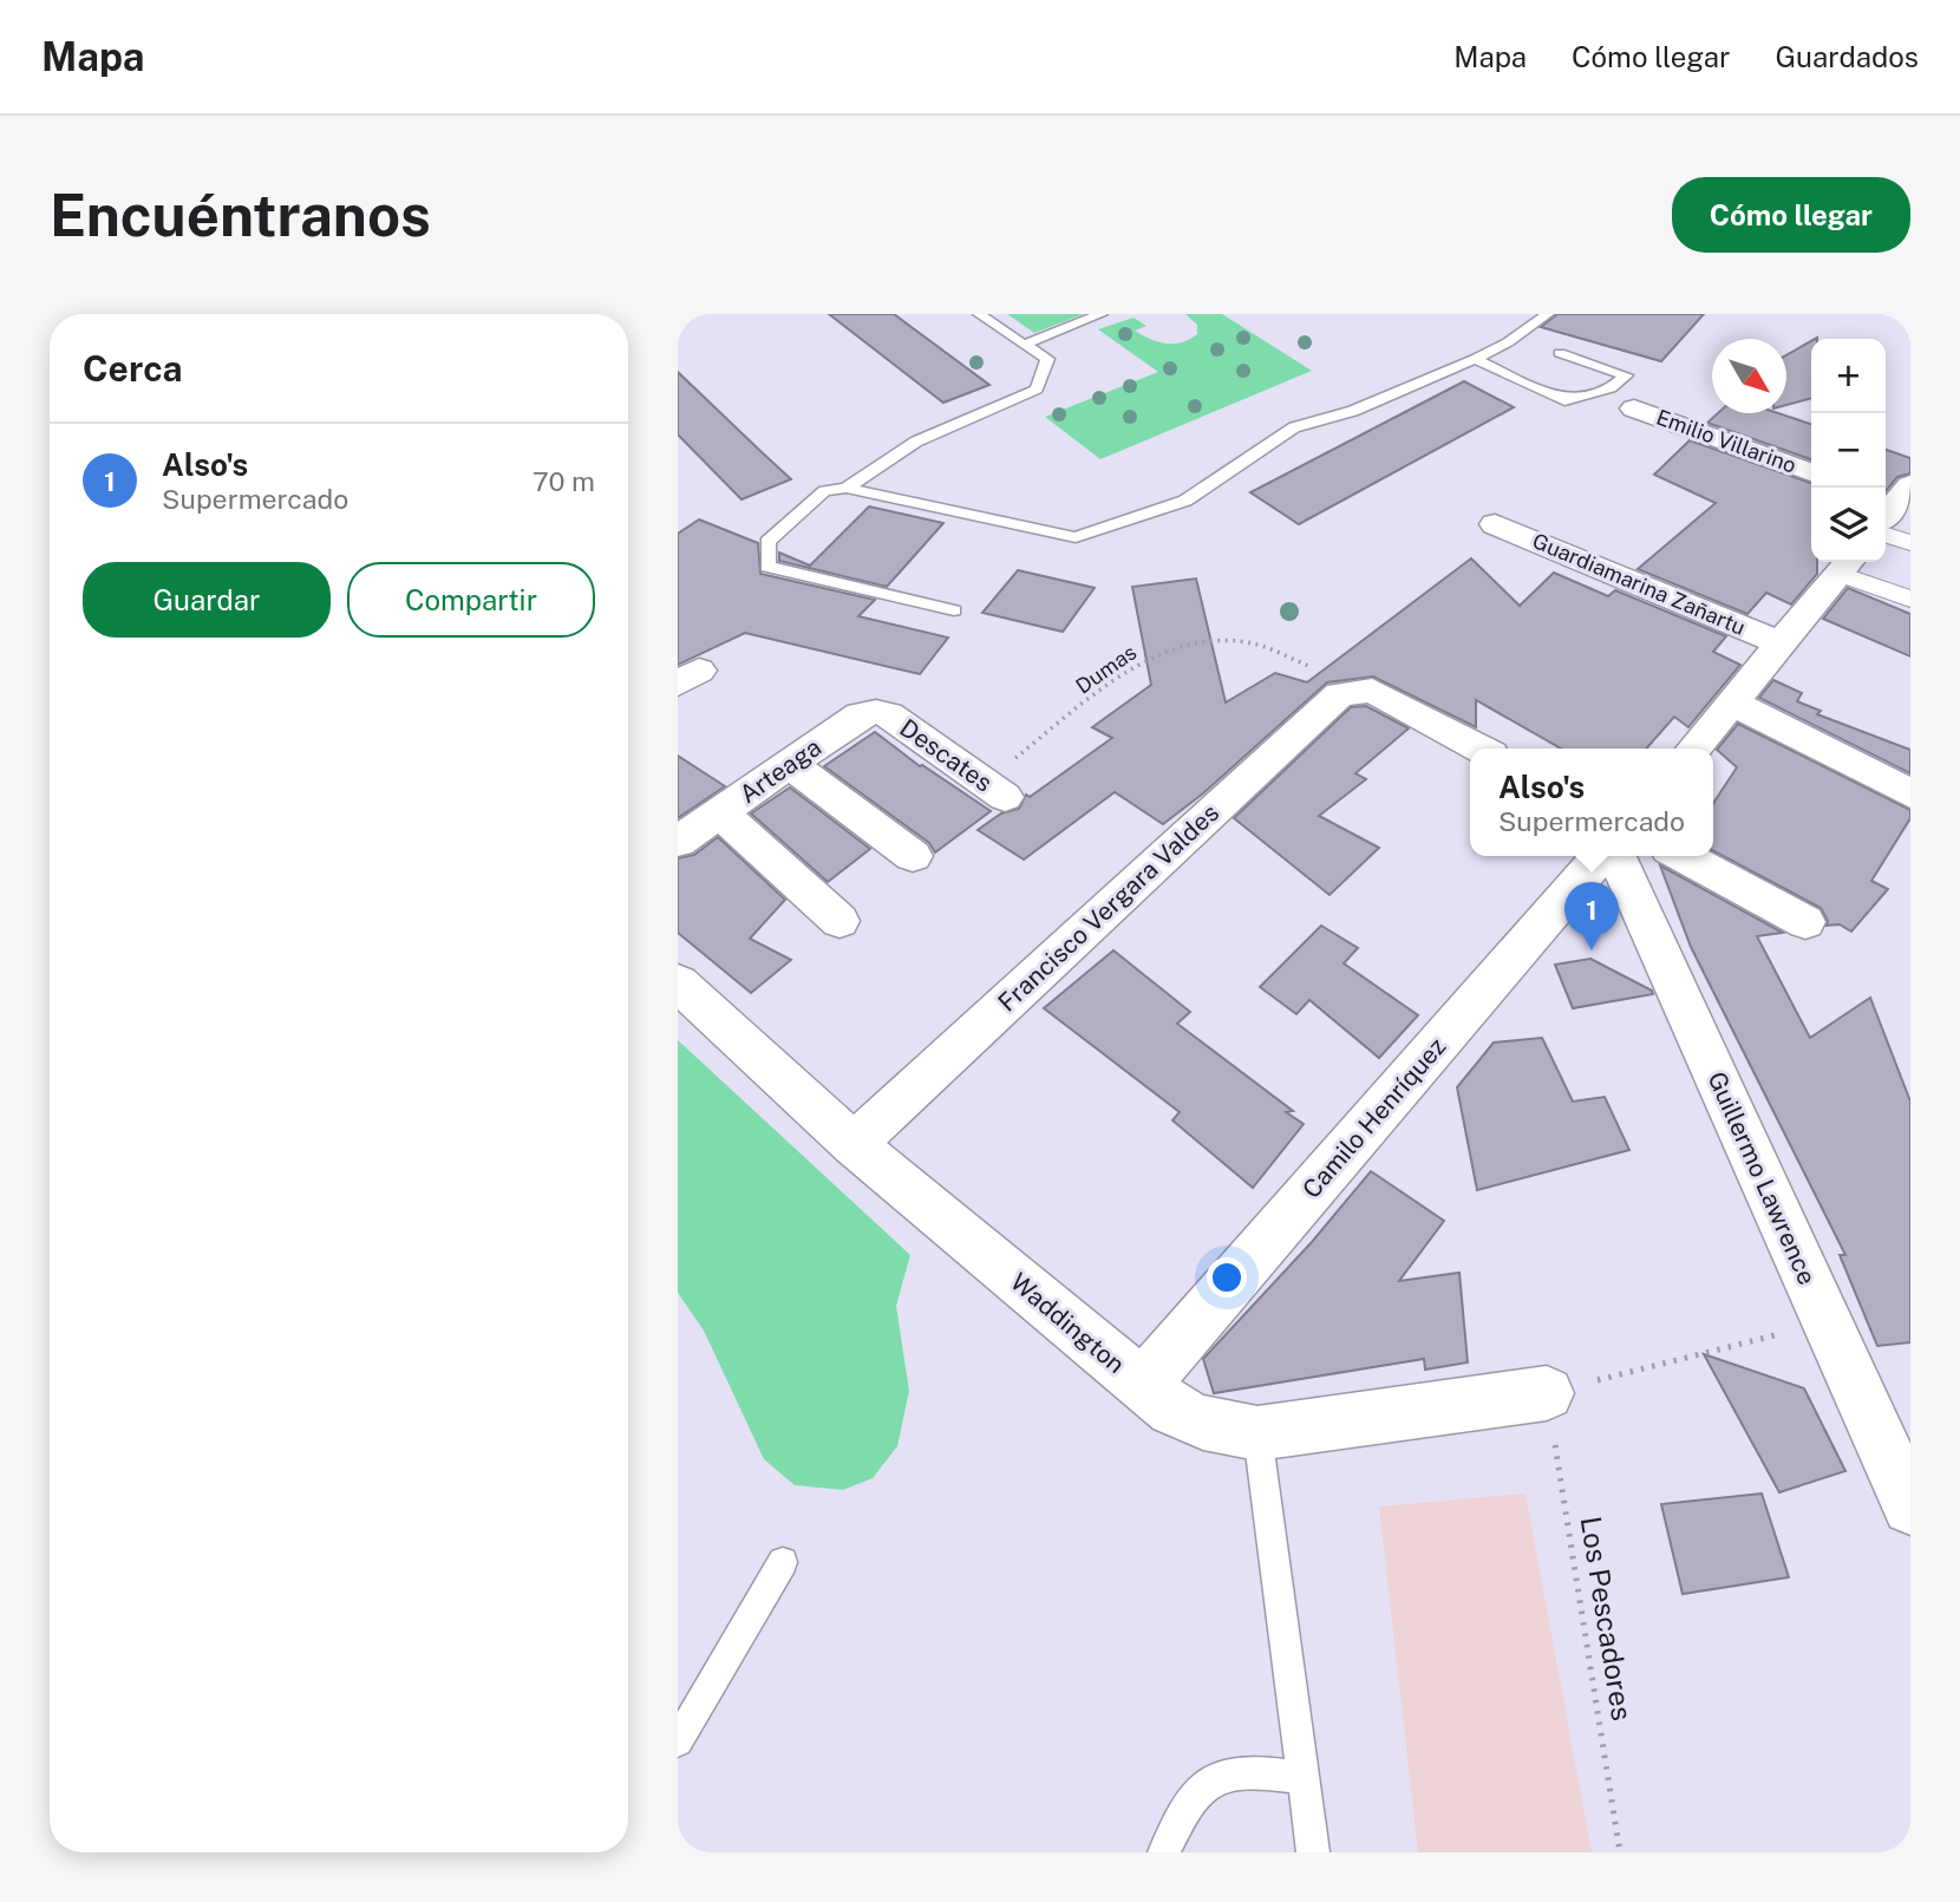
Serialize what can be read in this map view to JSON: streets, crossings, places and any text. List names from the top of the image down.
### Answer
{
  "streets": {
    "street": [
      "Emilio Villarino",
      "Guardiamarina Zañartu",
      "Descates",
      "Arteaga",
      "Francisco Vergara Valdes",
      "Camilo Henríquez",
      "Guillermo Lawrence",
      "Waddington"
    ],
    "path": ["Dumas", "Los Pescadores"]
  },
  "crossings": [
    ["Dumas", "Descates"],
    ["Descates", "Arteaga"],
    ["Francisco Vergara Valdes", "Waddington"],
    ["Camilo Henríquez", "Waddington"],
    ["Waddington", "Los Pescadores"]
  ],
  "north": "bottom right",
  "page": {
    "header": "Mapa",
    "nav": ["Mapa", "Cómo llegar", "Guardados"],
    "buttons": [
      "Cómo llegar",
      ["Guardar", "Compartir"]
    ],
    "title": "Encuéntranos",
    "heading": "Cerca",
    "map_buttons": ["+", "−"],
    "list": [
      {
        "mark": "1",
        "name": "Also's",
        "note": "Supermercado",
        "value": "70 m"
      }
    ],
    "popup": ["Also's", "Supermercado"],
    "pins": "1"
  }
}
